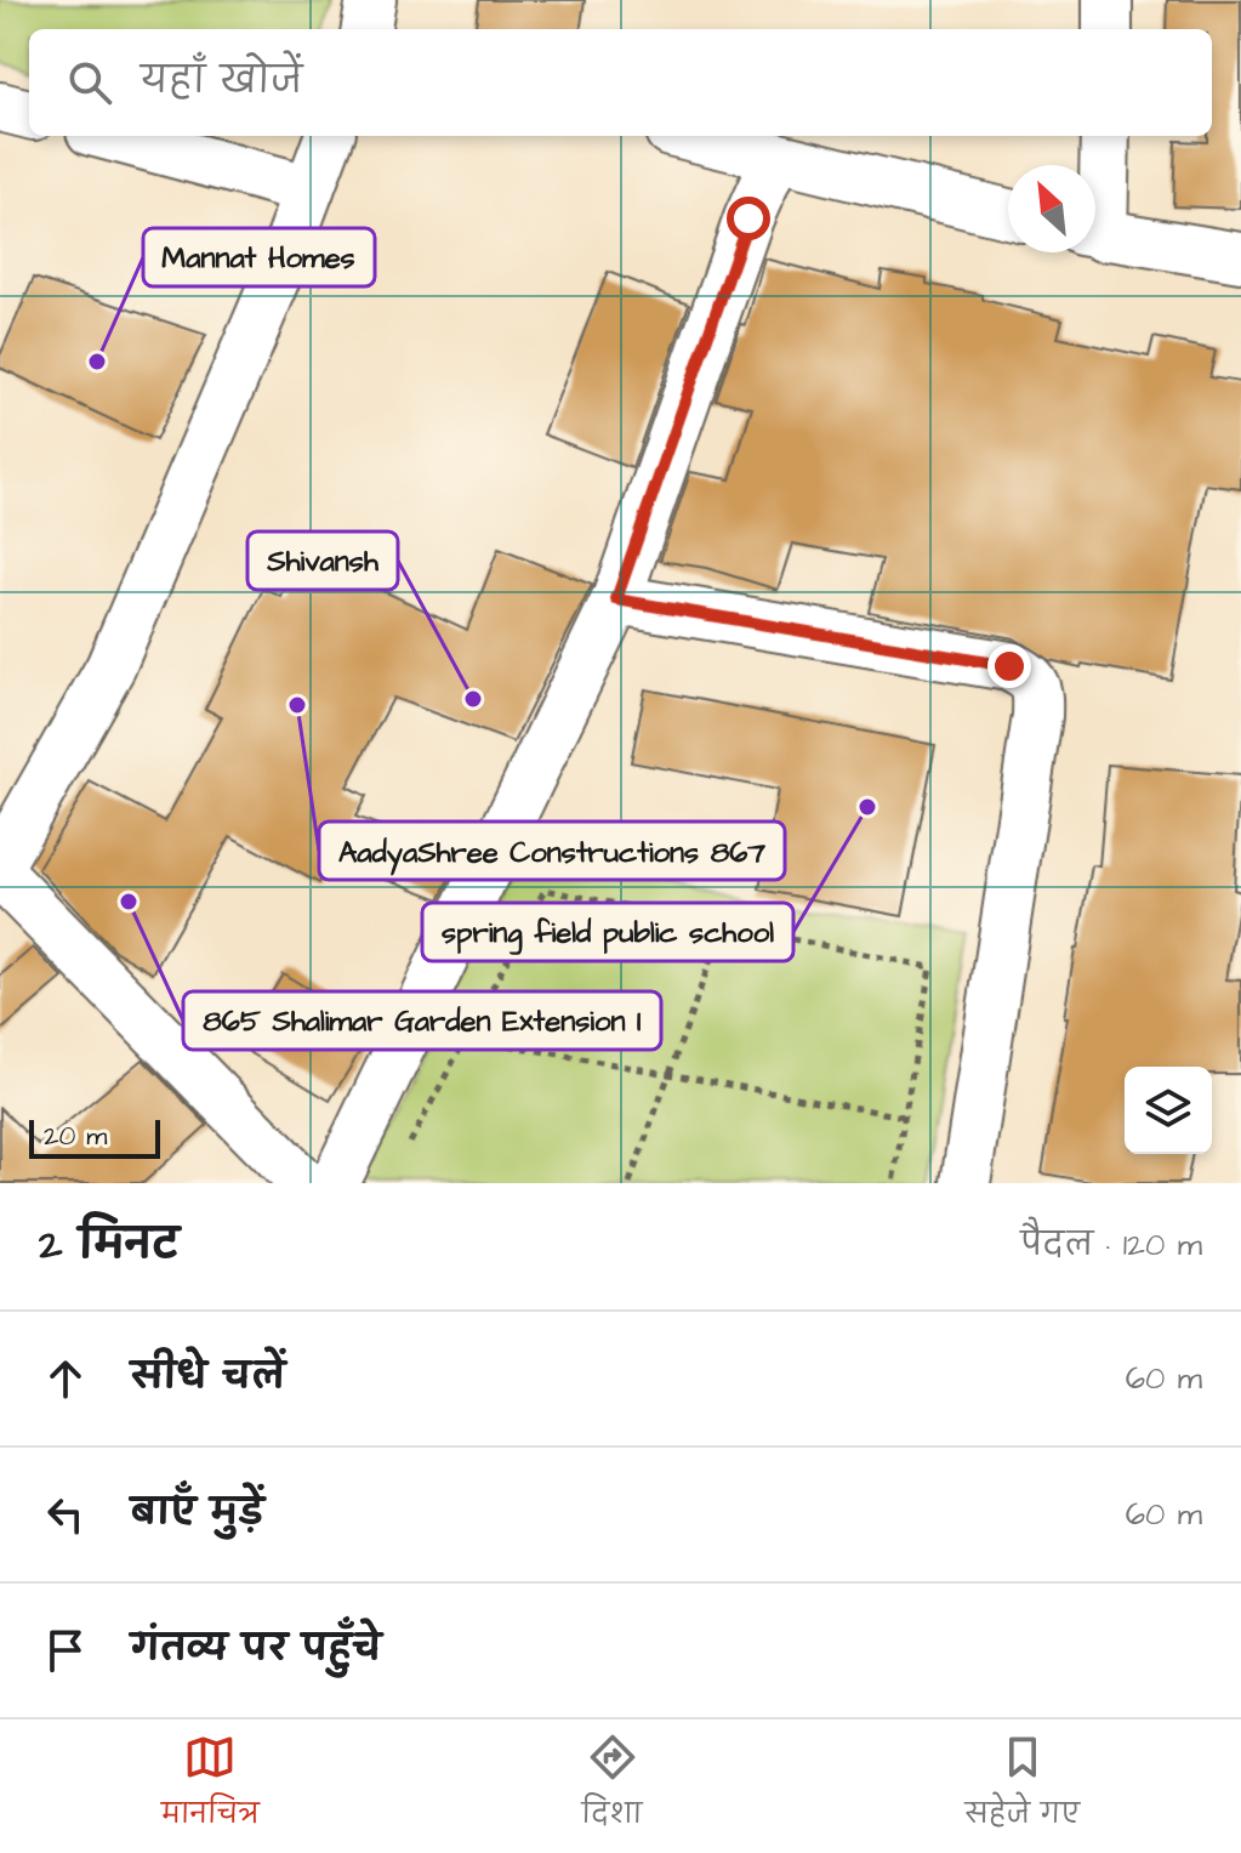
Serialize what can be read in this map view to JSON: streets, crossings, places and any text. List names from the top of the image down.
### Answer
{
  "places": [
    "Mannat Homes",
    "Shivansh",
    "AadyaShree Constructions 867",
    "spring field public school",
    "865 Shalimar Garden Extension I"
  ],
  "scale_bar": "20 m",
  "north": "top left",
  "page": {
    "search": "यहाँ खोजें",
    "scale": "20 m",
    "heading": ["2 मिनट", "पैदल · 120 m"],
    "list": [
      ["सीधे चलें", "60 m"],
      ["बाएँ मुड़ें", "60 m"],
      "गंतव्य पर पहुँचे"
    ],
    "nav": ["मानचित्र", "दिशा", "सहेजे गए"]
  }
}
